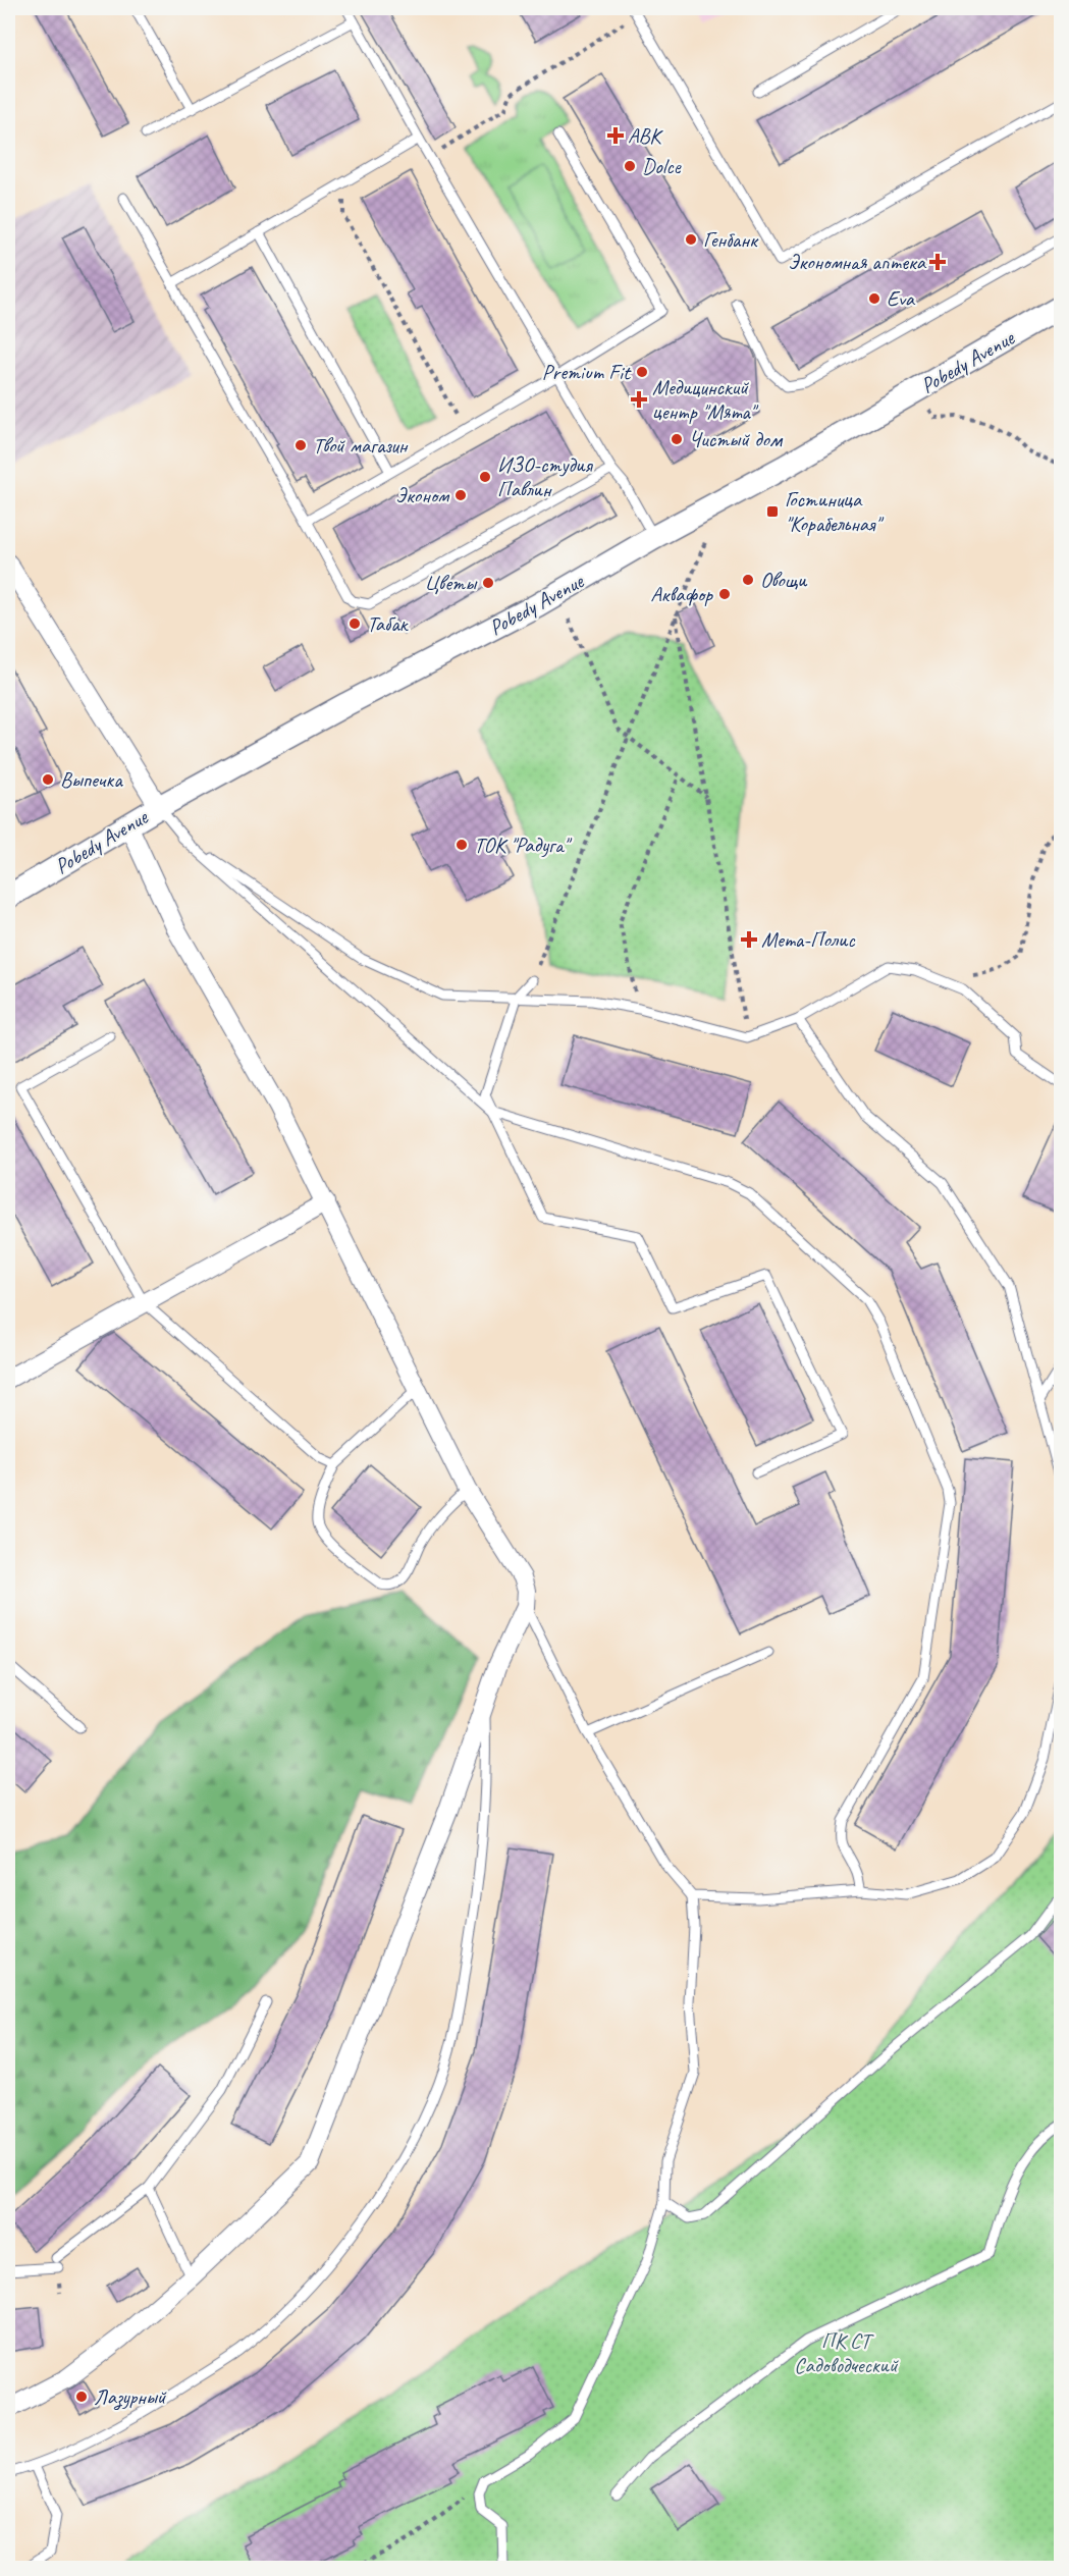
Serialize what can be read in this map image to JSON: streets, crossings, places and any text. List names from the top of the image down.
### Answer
{
  "streets": {
    "street": ["Pobedy Avenue"]
  },
  "parks": ["ПК СТ Садоводческий"],
  "places": {
    "health": [
      "АВК",
      "Экономная аптека",
      "Медицинский центр \"Мята\"",
      "Мета-Полис"
    ],
    "other": [
      "Dolce",
      "Генбанк",
      "Eva",
      "Premium Fit",
      "Чистый дом",
      "Твой магазин",
      "ИЗО-студия Павлин",
      "Эконом",
      "Овощи",
      "Цветы",
      "Аквафор",
      "Табак",
      "Выпечка",
      "ТОК \"Радуга\"",
      "Лазурный"
    ],
    "transit": ["Гостиница \"Корабельная\""]
  }
}
